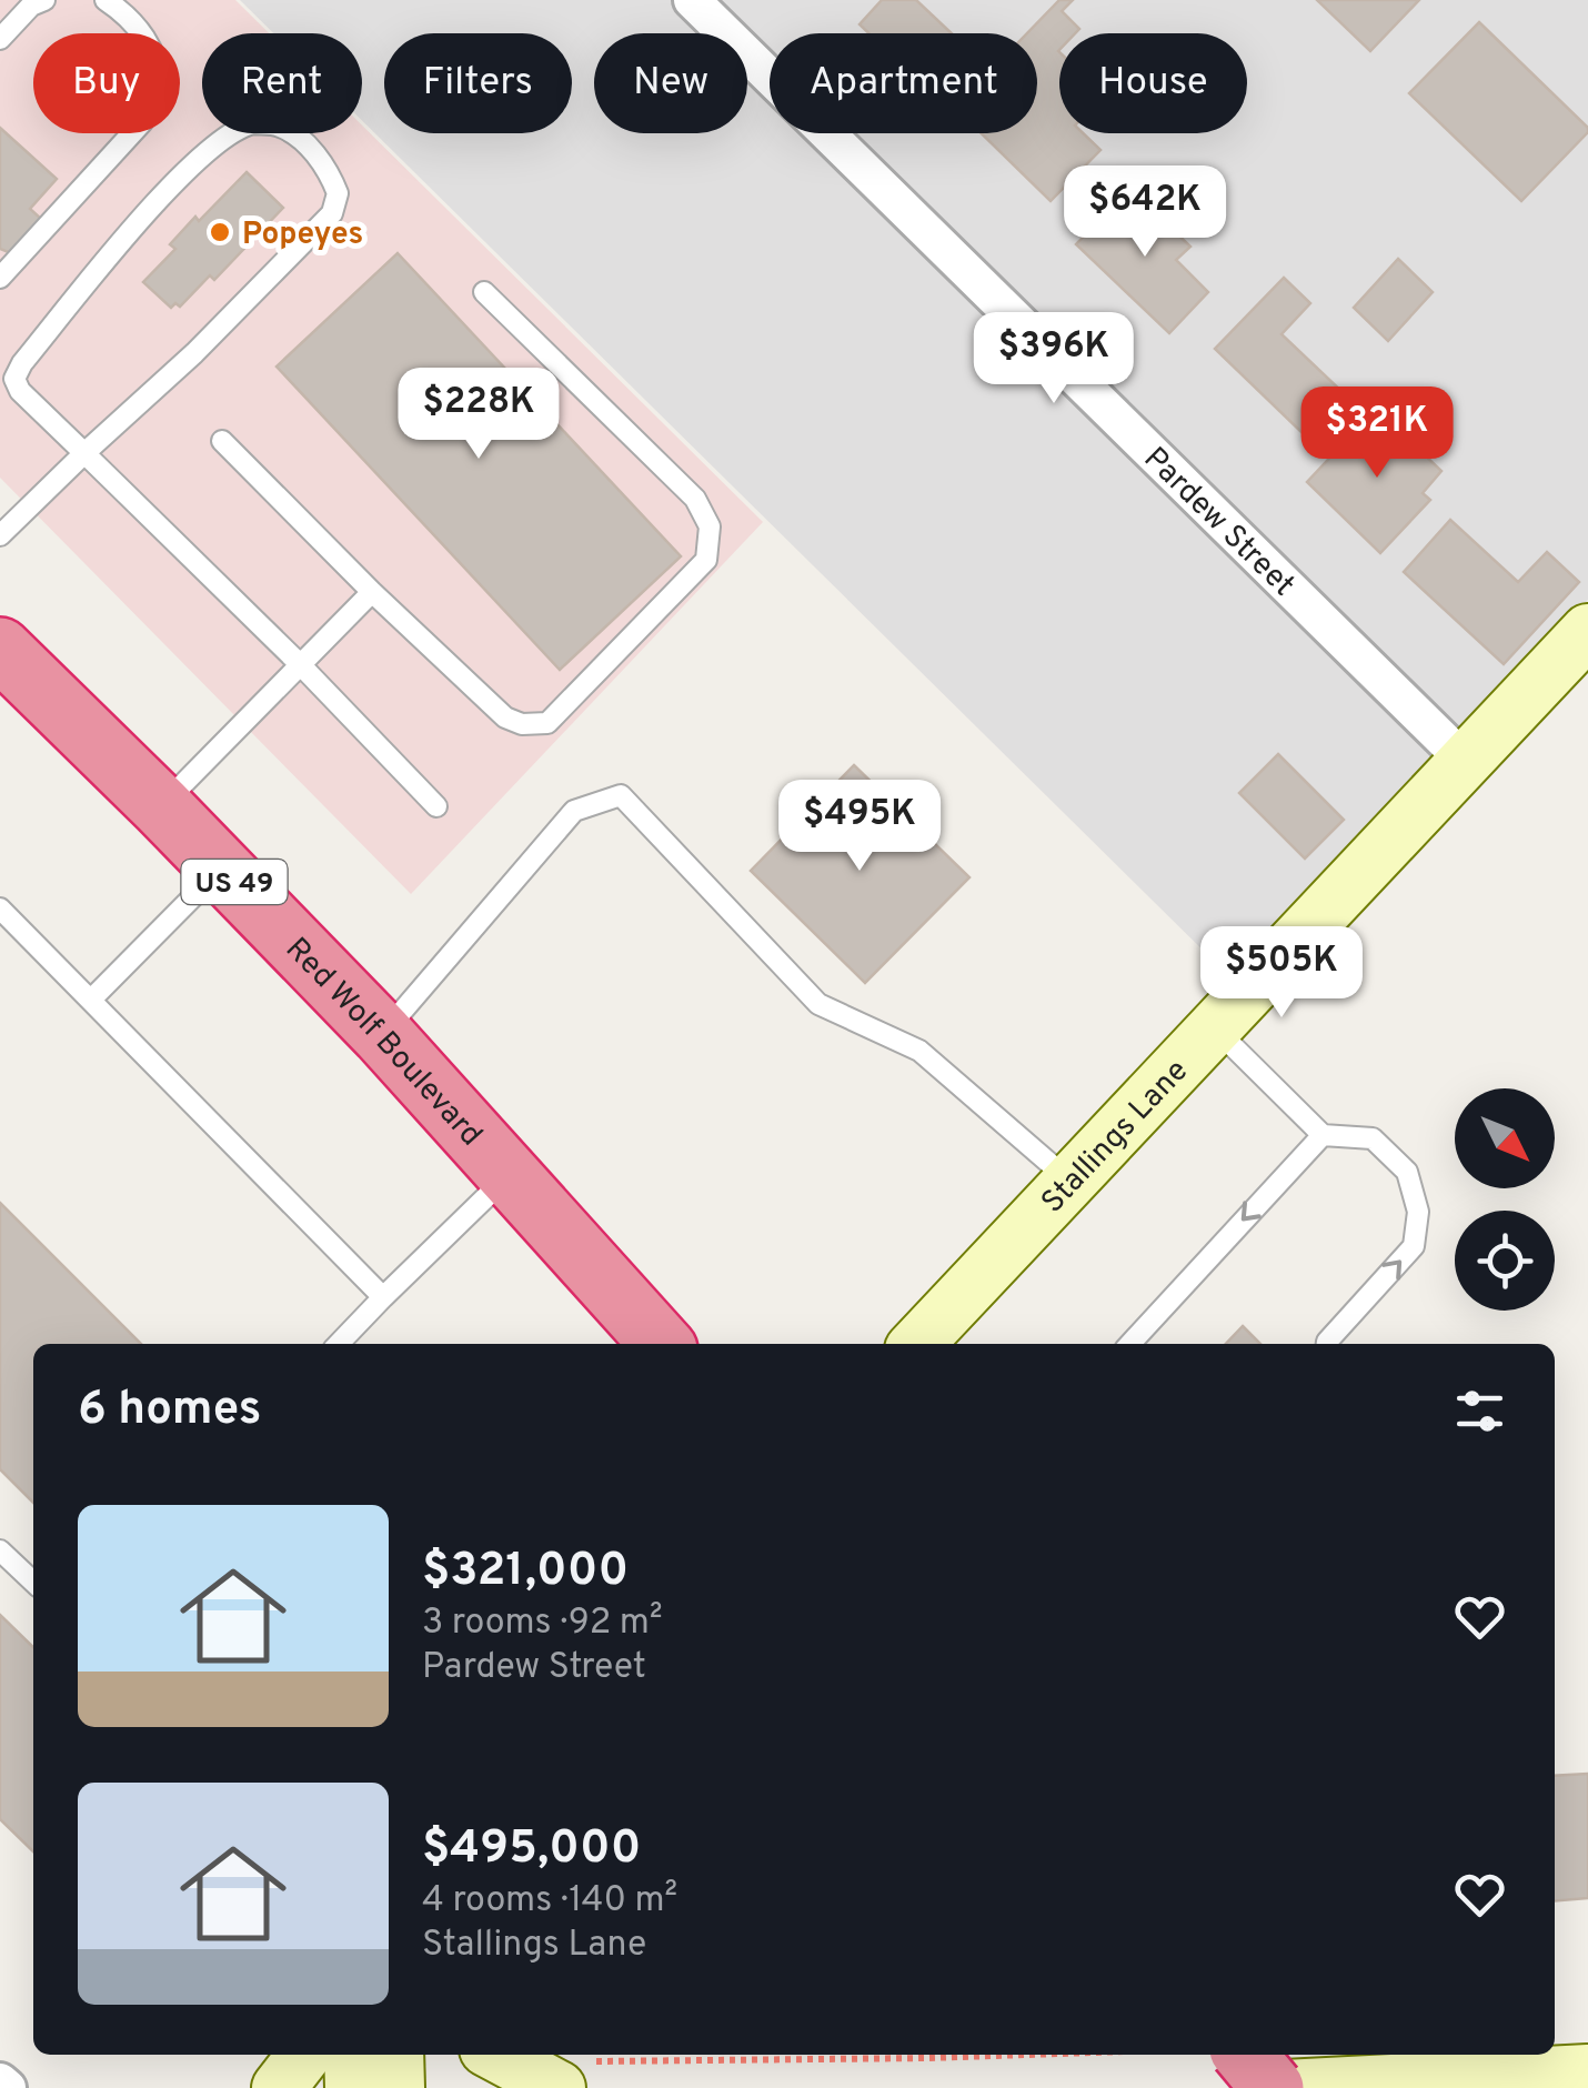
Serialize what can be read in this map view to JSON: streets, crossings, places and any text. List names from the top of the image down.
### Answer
{
  "streets": {
    "highway": ["US 49", "Red Wolf Boulevard"],
    "street": ["Pardew Street", "Stallings Lane"]
  },
  "crossings": [
    ["Pardew Street", "Stallings Lane"]
  ],
  "places": ["Popeyes"],
  "north": "bottom right",
  "page": {
    "chip": [
      "Buy",
      "Rent",
      "Filters",
      "New",
      "Apartment",
      "House"
    ],
    "price": [
      "$642K",
      "$396K",
      "$228K",
      "$321K",
      "$495K",
      "$505K"
    ],
    "heading": "6 homes",
    "list": [
      {
        "name": "$321,000",
        "note": "3 rooms · 92 m² · Pardew Street"
      },
      {
        "name": "$495,000",
        "note": "4 rooms · 140 m² · Stallings Lane"
      }
    ]
  }
}
